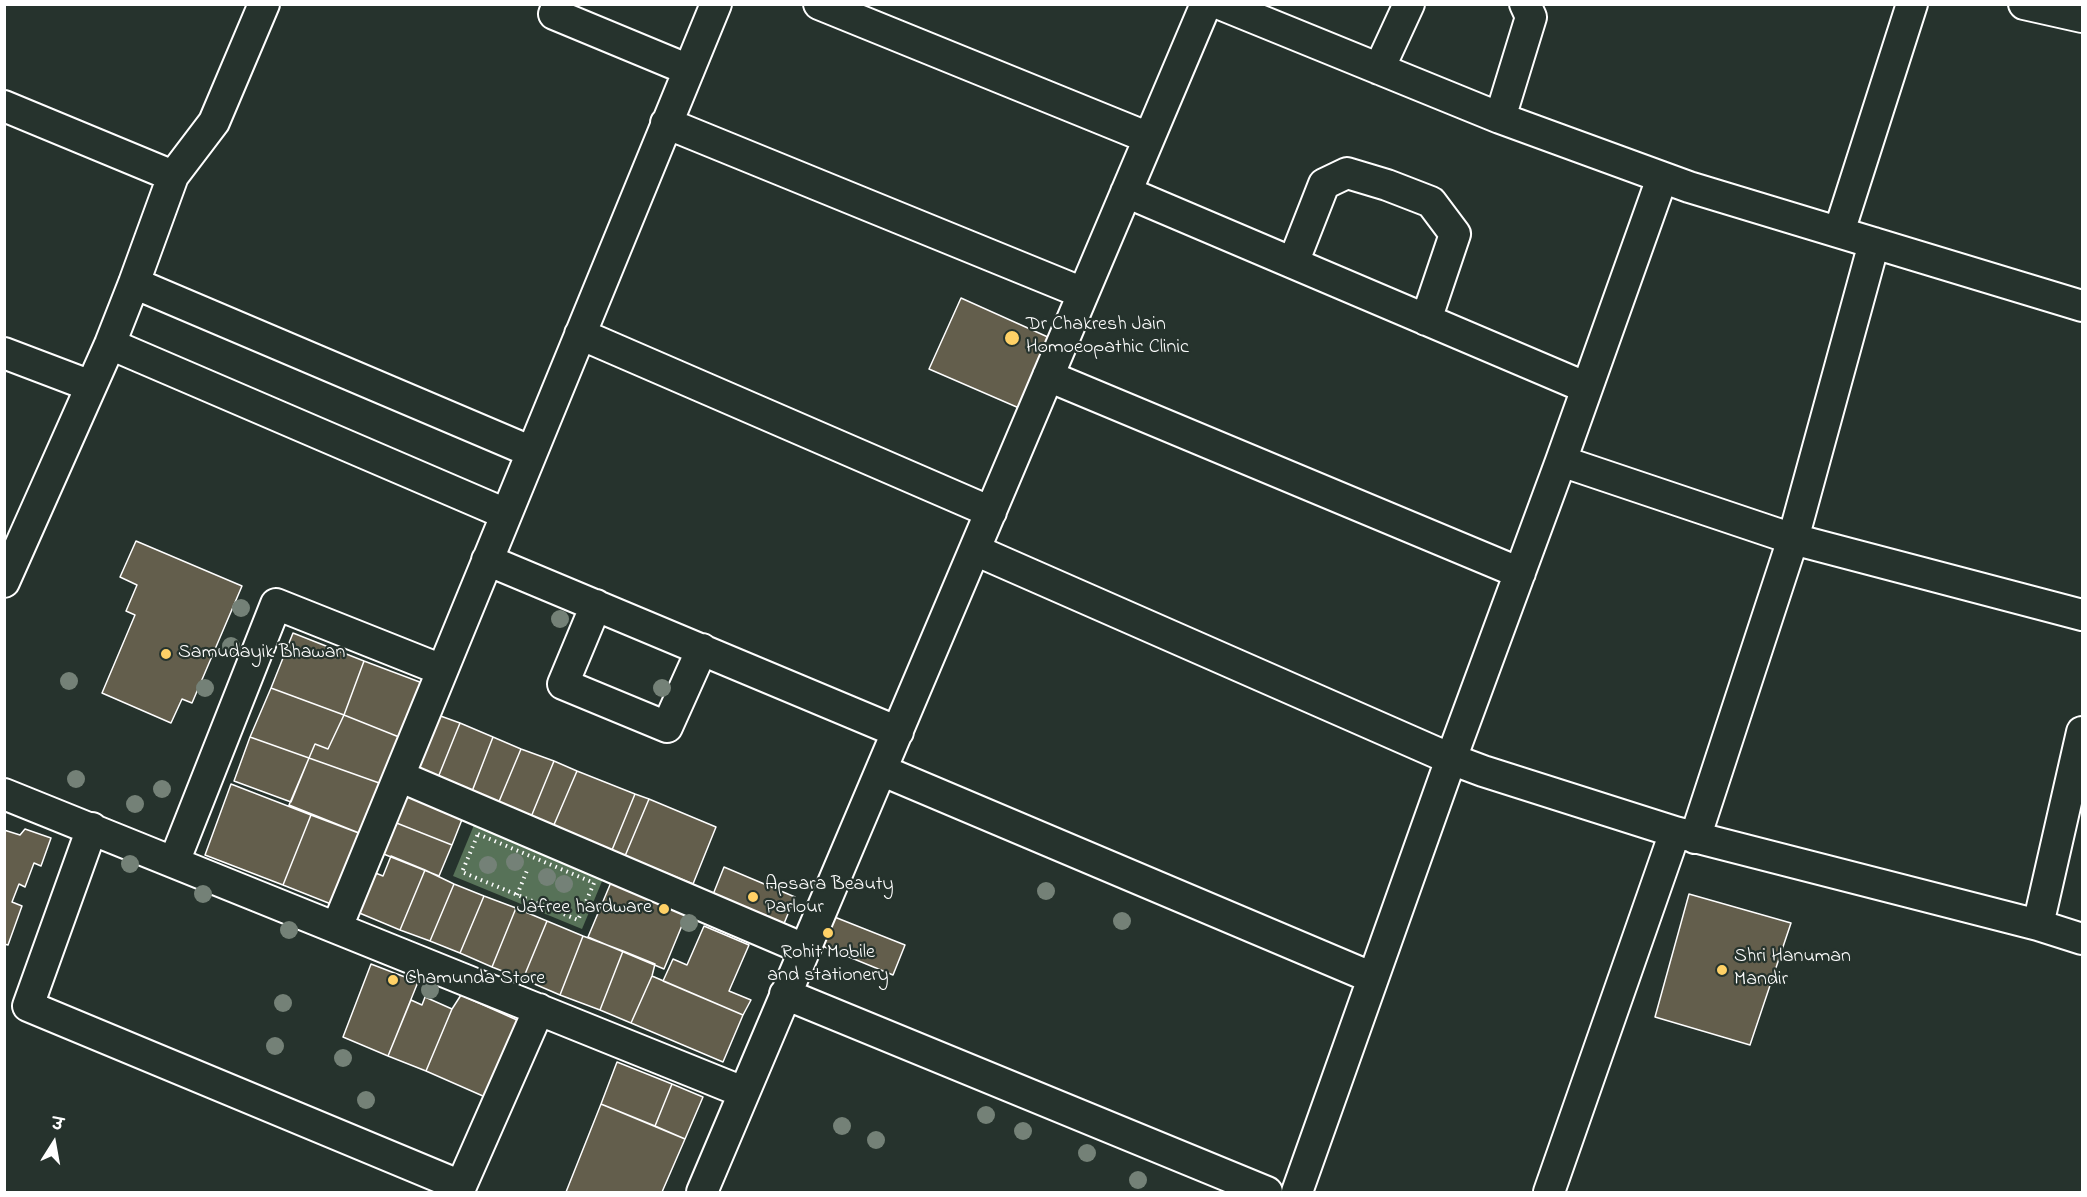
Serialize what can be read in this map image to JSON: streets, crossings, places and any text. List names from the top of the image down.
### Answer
{
  "places": [
    "Dr Chakresh Jain Homoeopathic Clinic",
    "Samudayik Bhawan",
    "Apsara Beauty Parlour",
    "Jafree hardware",
    "Rohit Mobile and stationery",
    "Shri Hanuman Mandir",
    "Chamunda Store"
  ],
  "north": "top"
}
